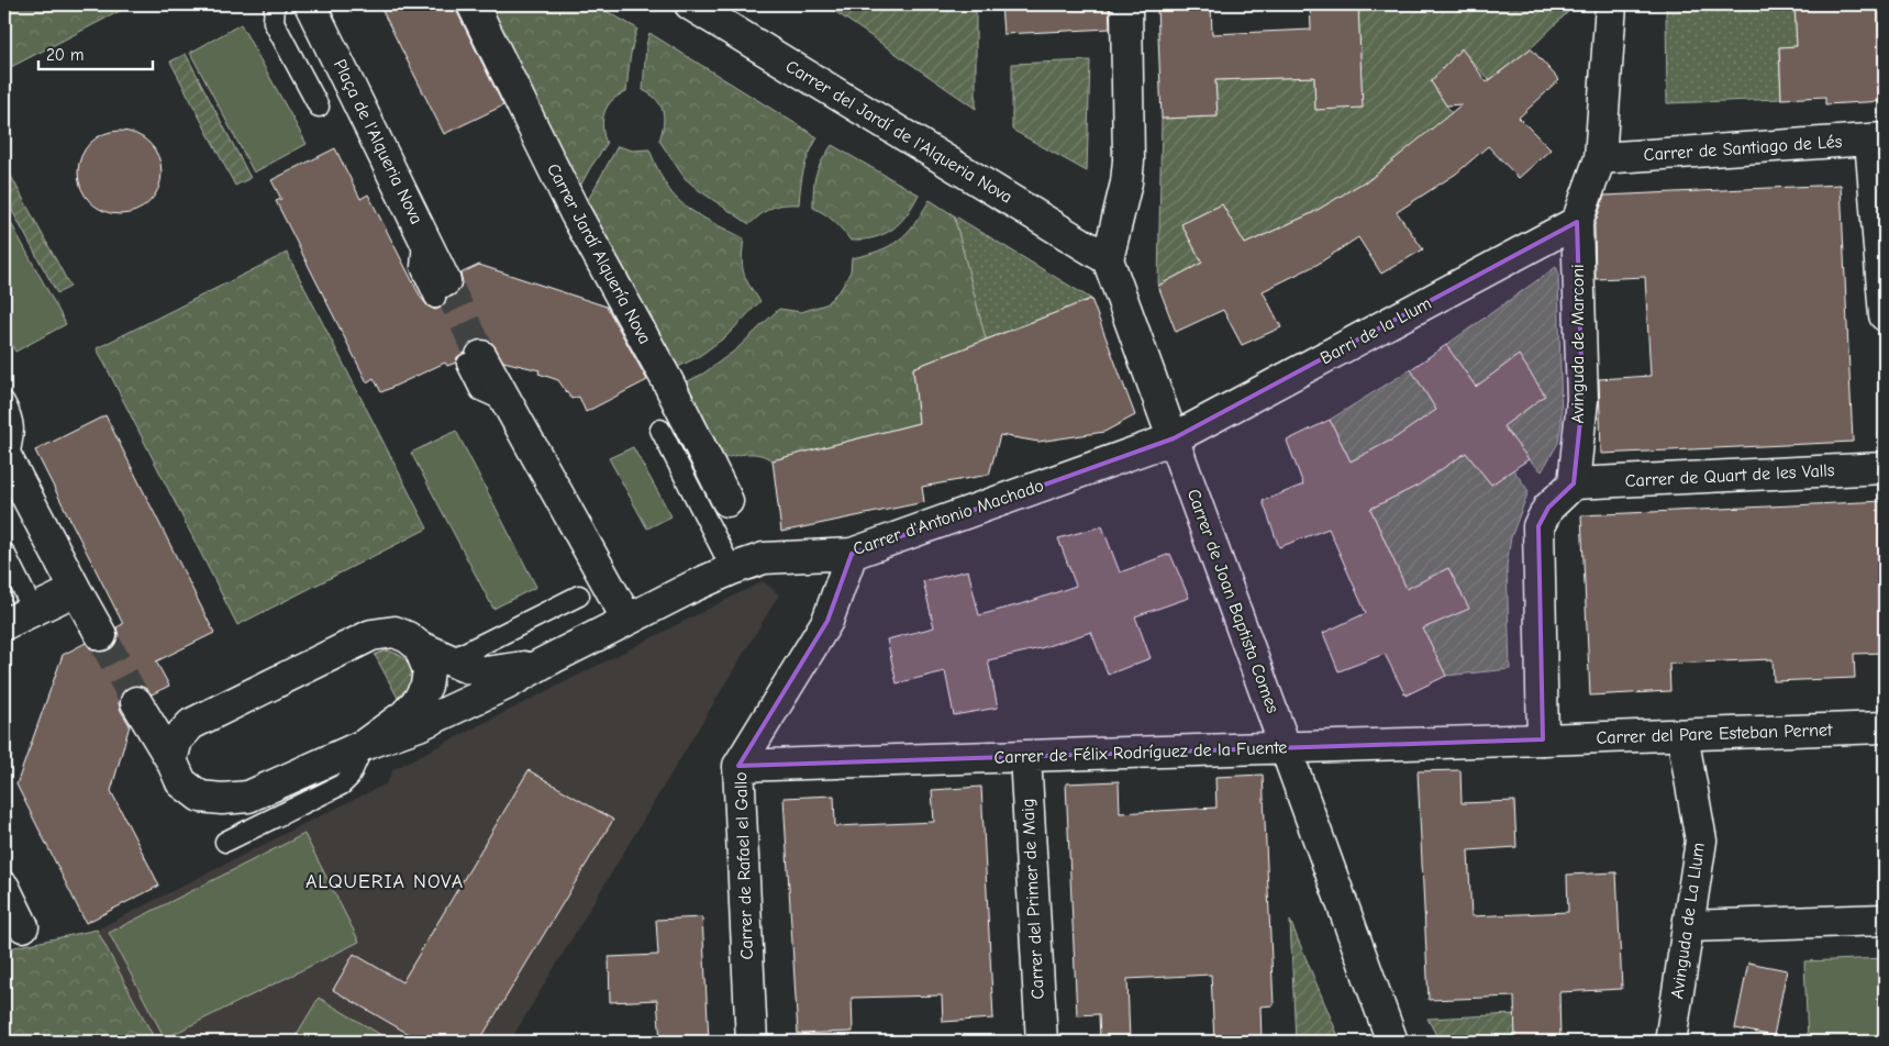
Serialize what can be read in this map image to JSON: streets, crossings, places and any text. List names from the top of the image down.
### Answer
{
  "streets": {
    "street": [
      "Carrer del Jardí de l'Alqueria Nova",
      "Plaça de l'Alqueria Nova",
      "Carrer de Santiago de Lés",
      "Carrer Jardí Alquería Nova",
      "Barri de la Llum",
      "Avinguda de Marconi",
      "Carrer de Quart de les Valls",
      "Carrer d'Antonio Machado",
      "Carrer de Joan Baptista Comes",
      "Carrer del Pare Esteban Pernet",
      "Carrer de Félix Rodríguez de la Fuente",
      "Carrer de Rafael el Gallo",
      "Carrer del Primer de Maig",
      "Avinguda de La Llum"
    ]
  },
  "crossings": [
    ["Carrer del Jardí de l'Alqueria Nova", "Carrer de Joan Baptista Comes"],
    ["Carrer de Santiago de Lés", "Avinguda de Marconi"],
    ["Barri de la Llum", "Avinguda de Marconi"],
    ["Barri de la Llum", "Carrer d'Antonio Machado"],
    ["Barri de la Llum", "Carrer de Joan Baptista Comes"],
    ["Avinguda de Marconi", "Carrer de Quart de les Valls"],
    ["Carrer d'Antonio Machado", "Carrer de Joan Baptista Comes"],
    ["Carrer d'Antonio Machado", "Carrer de Rafael el Gallo"],
    ["Carrer de Joan Baptista Comes", "Carrer de Félix Rodríguez de la Fuente"],
    ["Carrer del Pare Esteban Pernet", "Carrer de Félix Rodríguez de la Fuente"],
    ["Carrer del Pare Esteban Pernet", "Avinguda de La Llum"],
    ["Carrer de Félix Rodríguez de la Fuente", "Carrer de Rafael el Gallo"],
    ["Carrer de Félix Rodríguez de la Fuente", "Carrer del Primer de Maig"]
  ],
  "districts": ["ALQUERIA NOVA"],
  "scale_bar": "20 m"
}
